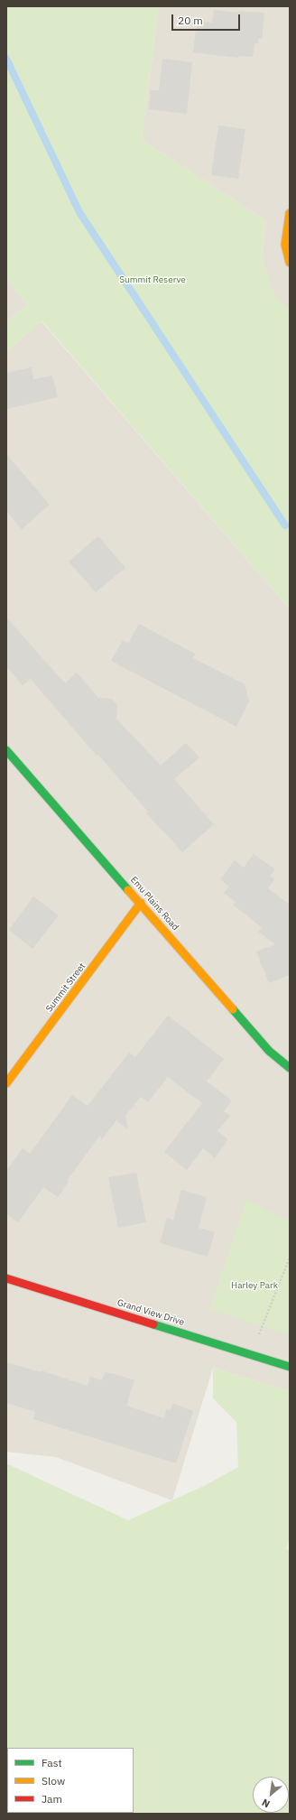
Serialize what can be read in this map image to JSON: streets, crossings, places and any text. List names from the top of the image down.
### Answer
{
  "streets": {
    "street": ["Emu Plains Road", "Summit Street", "Grand View Drive"]
  },
  "crossings": [
    ["Emu Plains Road", "Summit Street"]
  ],
  "parks": ["Summit Reserve", "Harley Park"],
  "legend": ["Fast", "Slow", "Jam"],
  "scale_bar": "20 m",
  "north": "bottom left"
}
